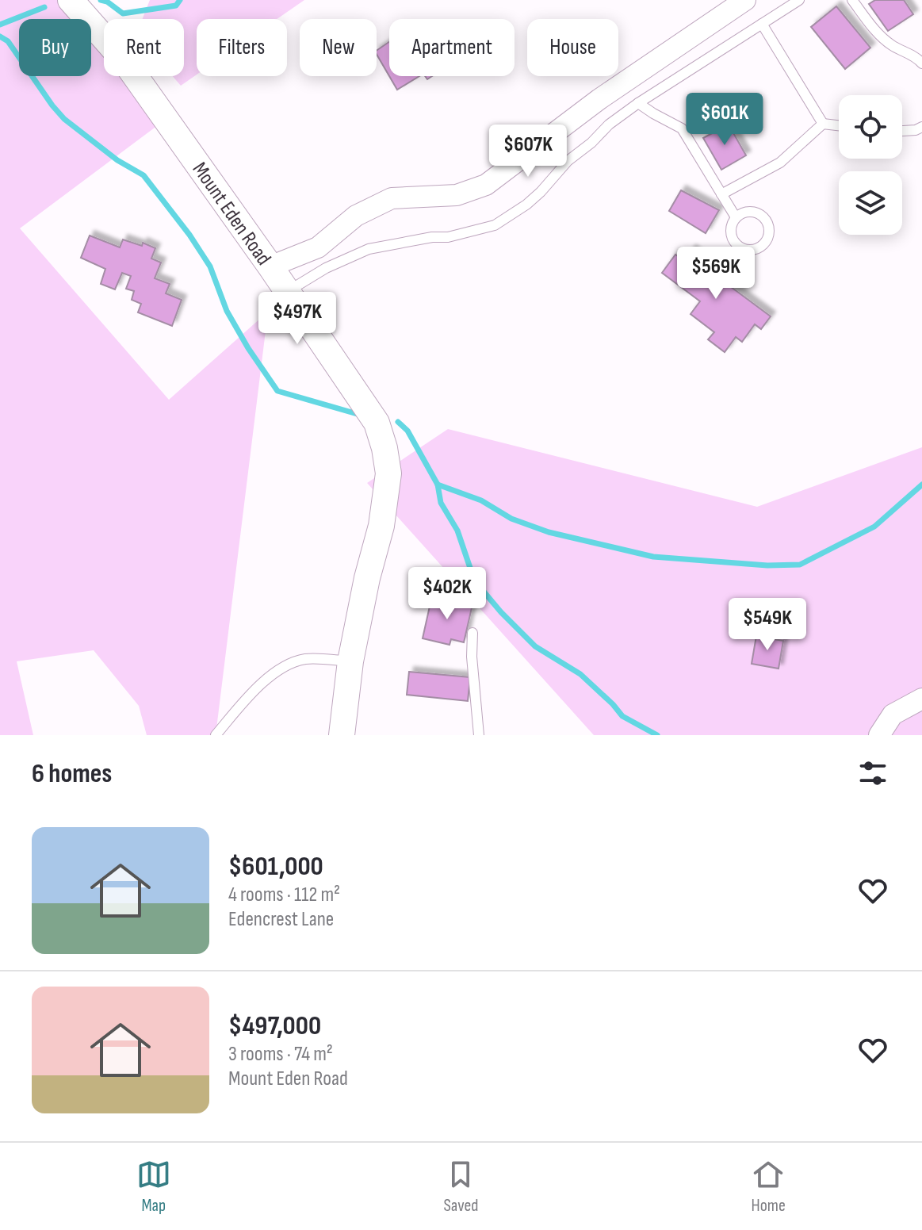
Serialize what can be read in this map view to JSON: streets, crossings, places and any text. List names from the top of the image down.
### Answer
{
  "streets": {
    "street": ["Mount Eden Road"]
  },
  "page": {
    "chip": [
      "Buy",
      "Rent",
      "Filters",
      "New",
      "Apartment",
      "House"
    ],
    "price": [
      "$601K",
      "$607K",
      "$569K",
      "$497K",
      "$402K",
      "$549K"
    ],
    "heading": "6 homes",
    "list": [
      {
        "name": "$601,000",
        "note": "4 rooms · 112 m² · Edencrest Lane"
      },
      {
        "name": "$497,000",
        "note": "3 rooms · 74 m² · Mount Eden Road"
      }
    ],
    "tabs": ["Map", "Saved", "Home"]
  }
}
